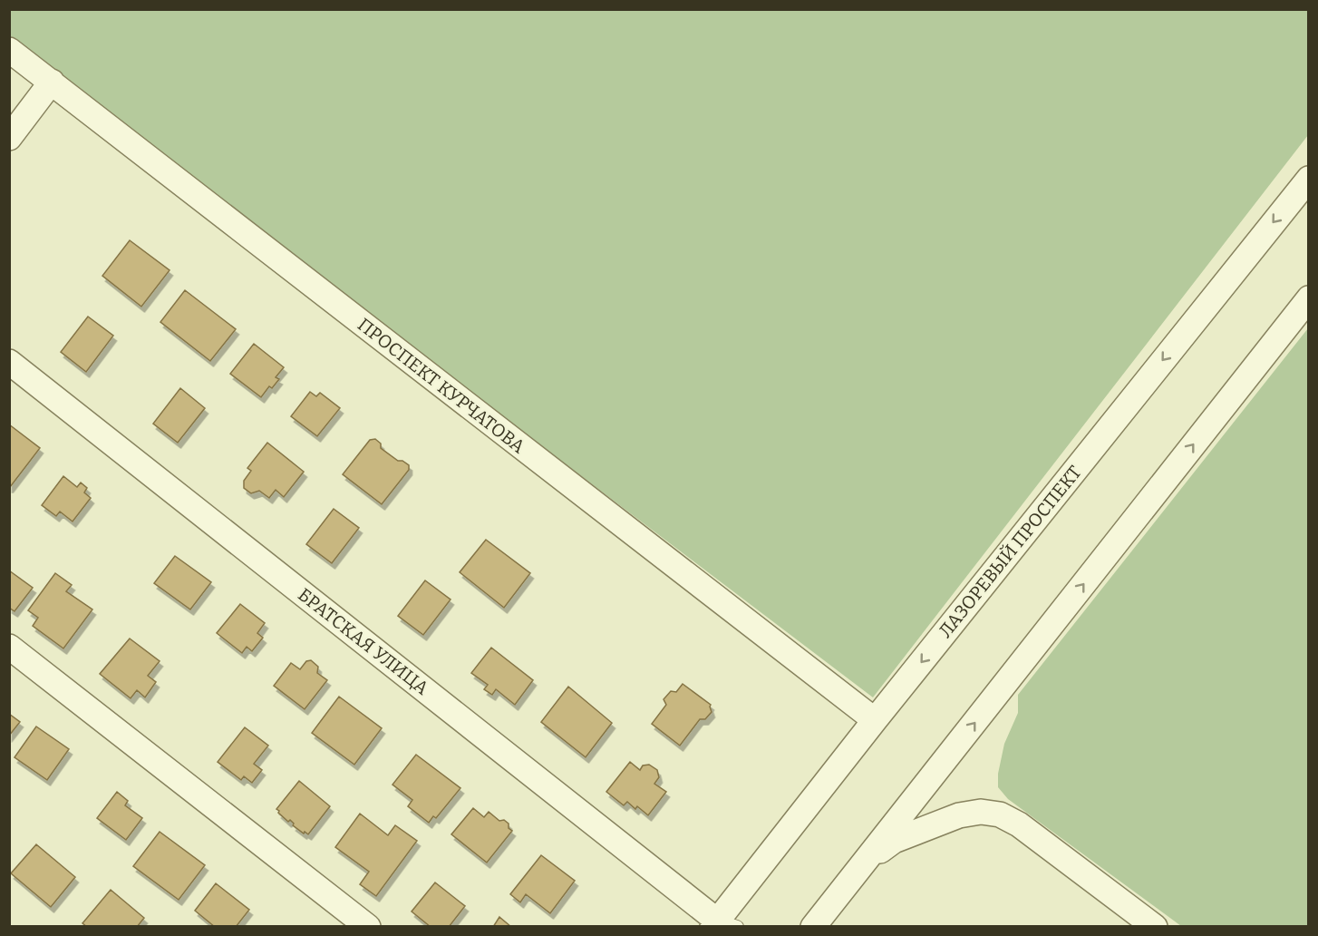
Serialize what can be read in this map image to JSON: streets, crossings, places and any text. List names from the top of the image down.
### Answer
{
  "streets": {
    "street": ["ПРОСПЕКТ КУРЧАТОВА", "ЛАЗОРЕВЫЙ ПРОСПЕКТ", "БРАТСКАЯ УЛИЦА"]
  },
  "crossings": [
    ["ПРОСПЕКТ КУРЧАТОВА", "ЛАЗОРЕВЫЙ ПРОСПЕКТ"],
    ["ЛАЗОРЕВЫЙ ПРОСПЕКТ", "БРАТСКАЯ УЛИЦА"]
  ]
}
